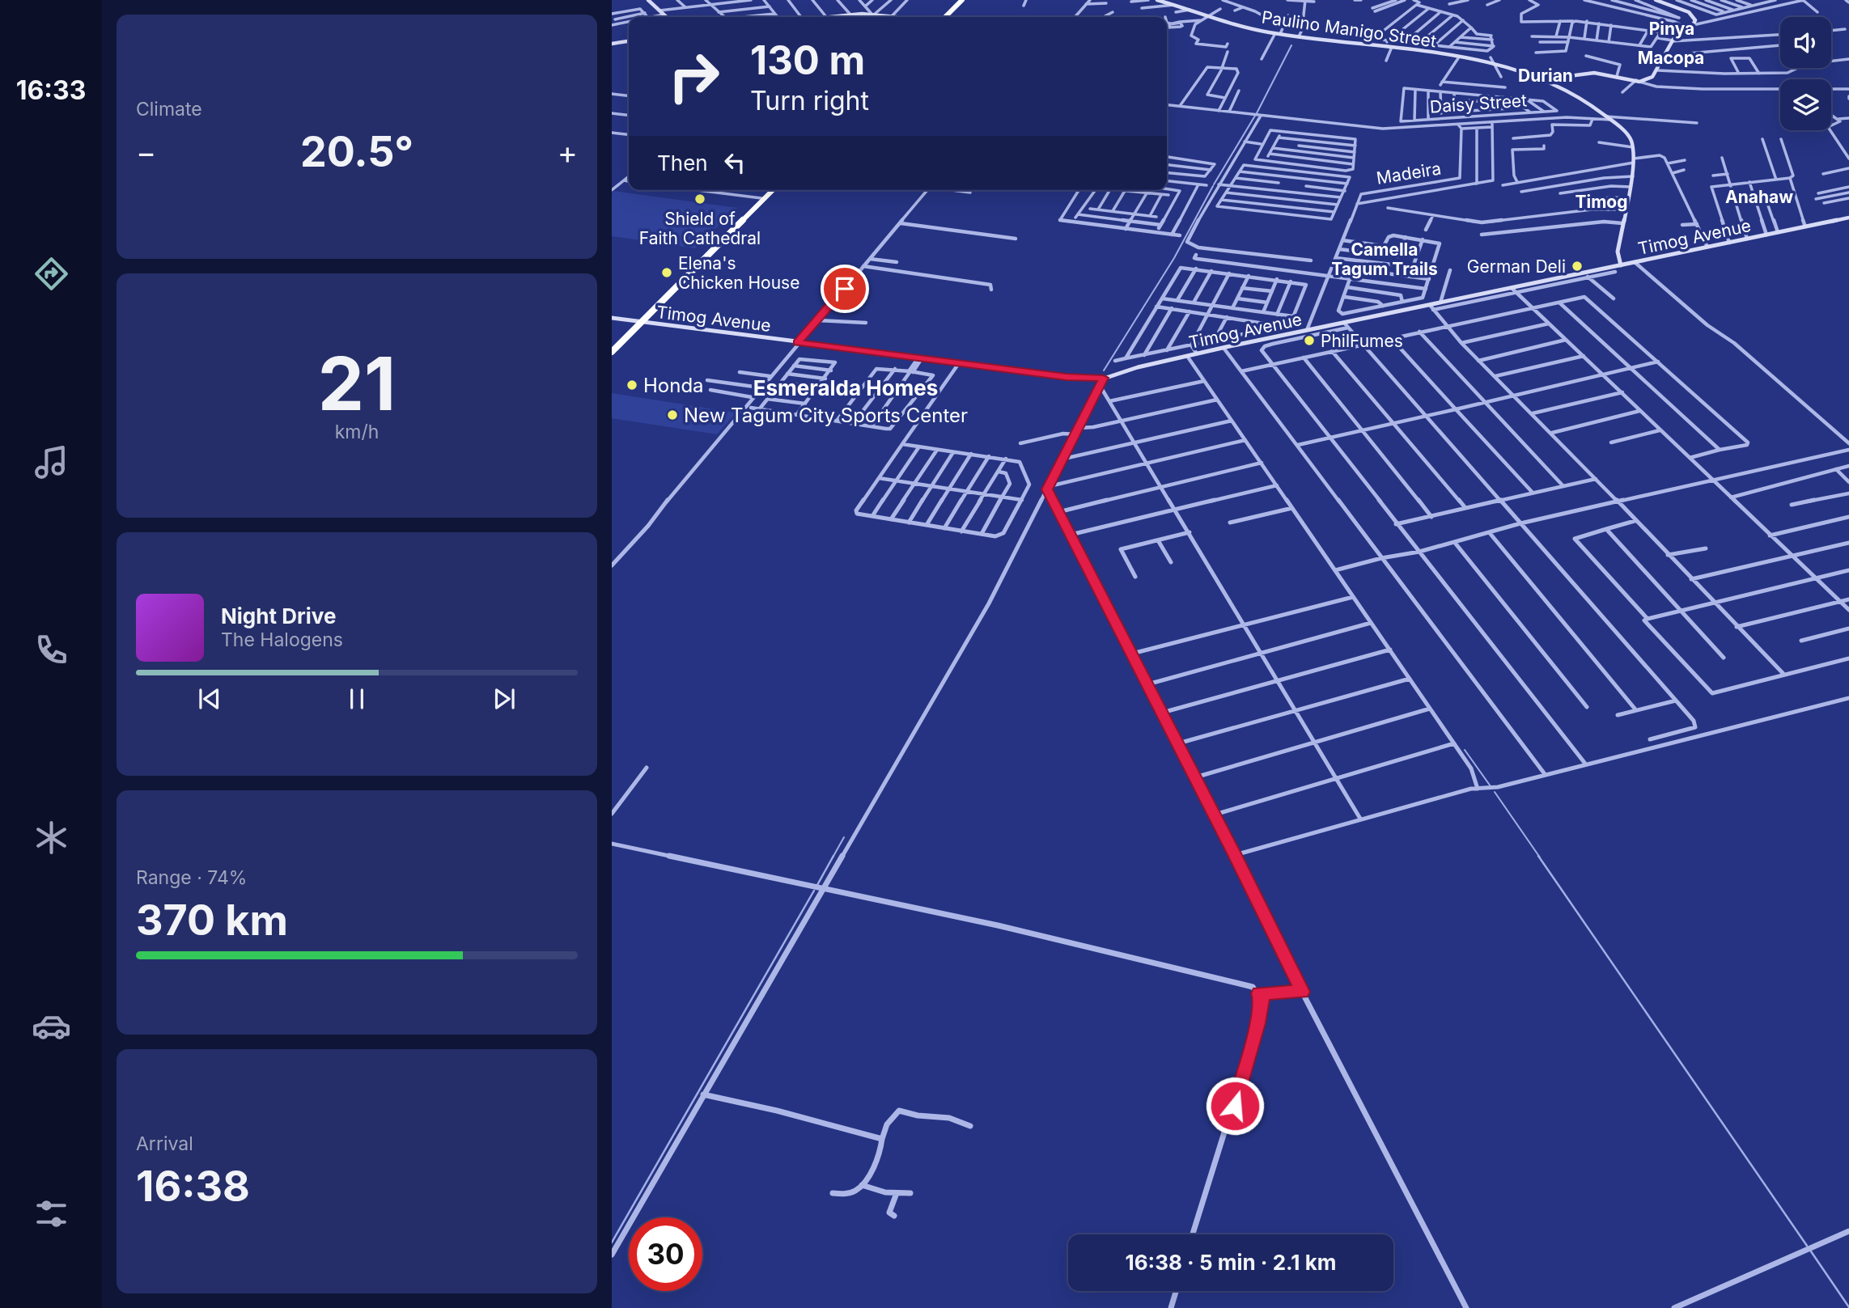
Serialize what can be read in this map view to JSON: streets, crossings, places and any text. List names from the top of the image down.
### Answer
{
  "streets": {
    "street": [
      "Paulino Manigo Street",
      "Daisy Street",
      "Madeira",
      "Timog Avenue"
    ]
  },
  "districts": [
    "Pinya",
    "Macopa",
    "Durian",
    "Anahaw",
    "Timog",
    "Camella Tagum Trails",
    "Esmeralda Homes"
  ],
  "places": [
    "Shield of Faith Cathedral",
    "German Deli",
    "Elena's Chicken House",
    "PhilFumes",
    "Honda",
    "New Tagum City Sports Center"
  ],
  "page": {
    "tabs": "16:33",
    "tile": [
      "Climate",
      ["21", "km/h"],
      ["Range · 74%", "370 km"],
      ["Arrival", "16:38"]
    ],
    "turn": ["130 m", "Turn right"],
    "heat": ["−", "20.5°", "+"],
    "then": "Then",
    "song": ["Night Drive", "The Halogens"],
    "limit": "30",
    "trip": "16:38 · 5 min · 2.1 km"
  }
}
